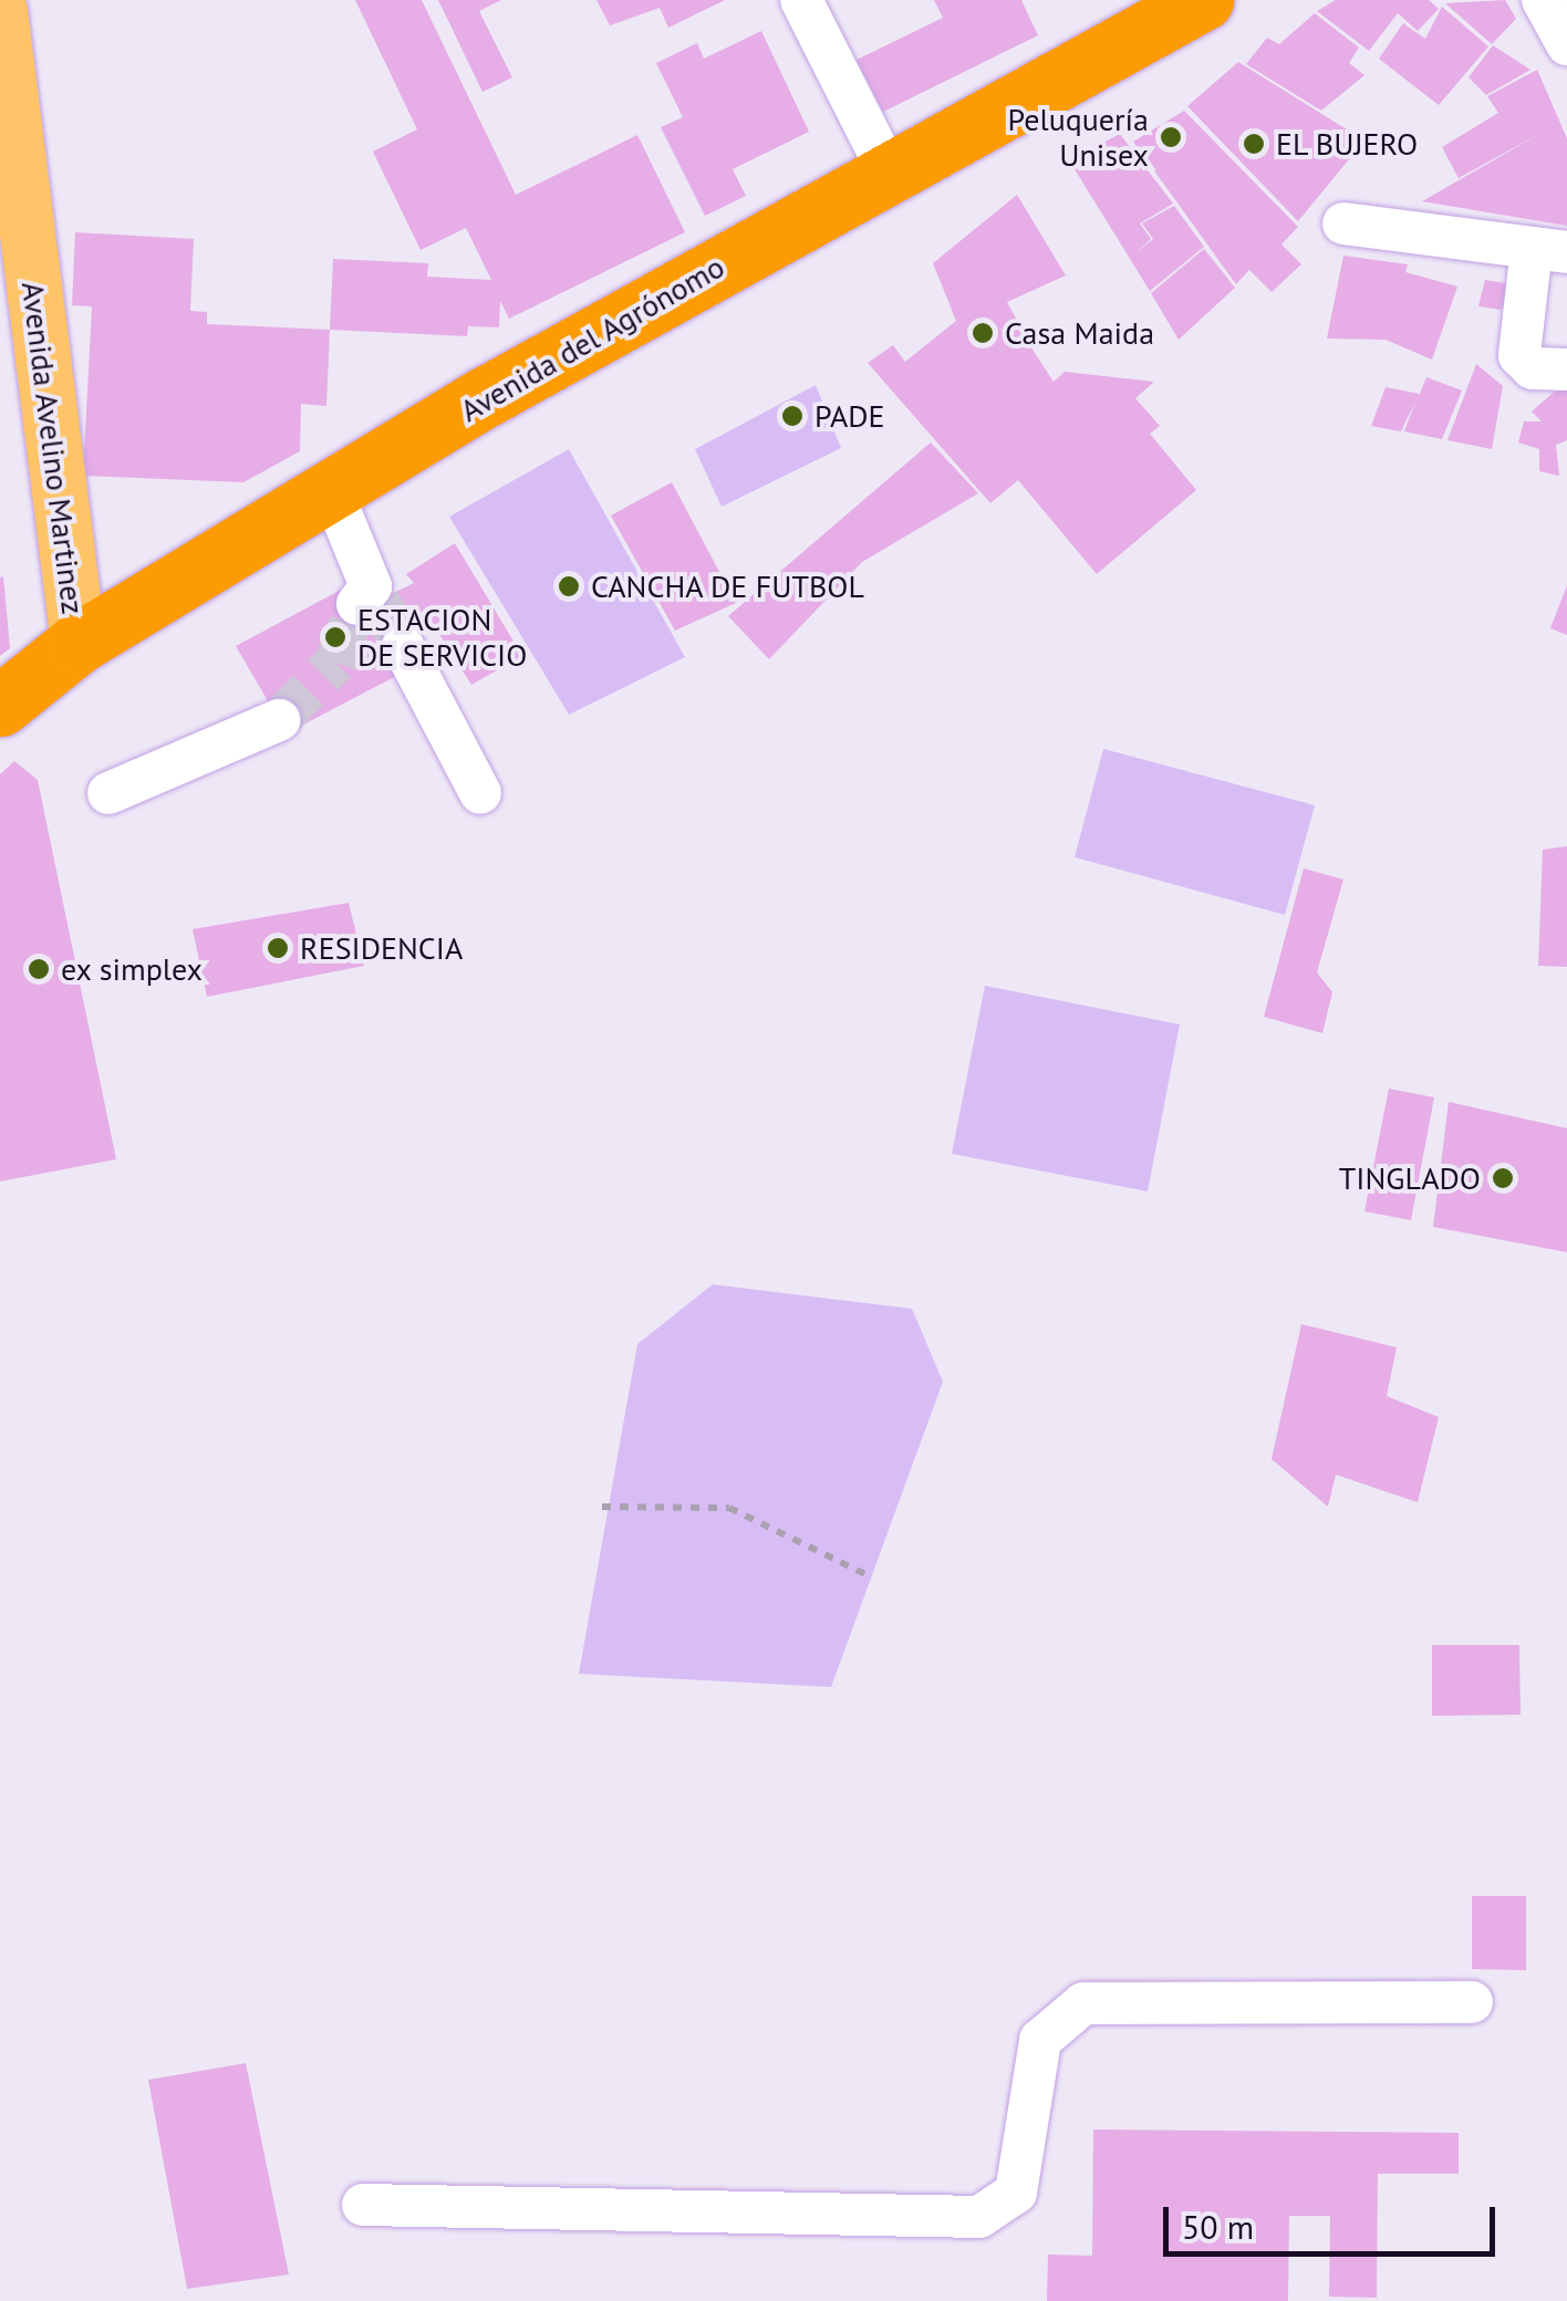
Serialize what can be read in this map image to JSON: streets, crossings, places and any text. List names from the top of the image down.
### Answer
{
  "streets": {
    "highway": ["Avenida del Agrónomo"],
    "main road": ["Avenida Avelino Martinez"]
  },
  "crossings": [
    ["Avenida del Agrónomo", "Avenida Avelino Martinez"]
  ],
  "places": [
    "Peluquería Unisex",
    "EL BUJERO",
    "Casa Maida",
    "PADE",
    "CANCHA DE FUTBOL",
    "ESTACION DE SERVICIO",
    "RESIDENCIA",
    "ex simplex",
    "TINGLADO"
  ],
  "scale_bar": "50 m"
}
